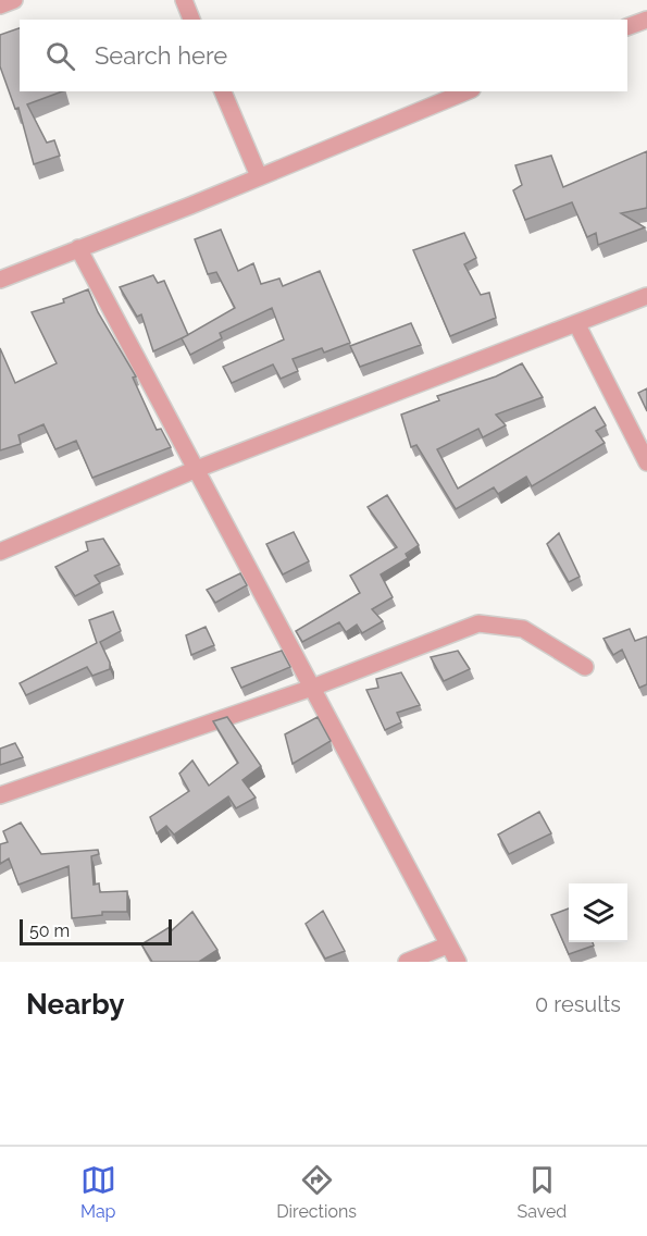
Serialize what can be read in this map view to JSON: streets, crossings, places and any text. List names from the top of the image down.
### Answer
{
  "scale_bar": "50 m",
  "page": {
    "search": "Search here",
    "scale": "50 m",
    "heading": ["Nearby", "0 results"],
    "nav": ["Map", "Directions", "Saved"]
  }
}
